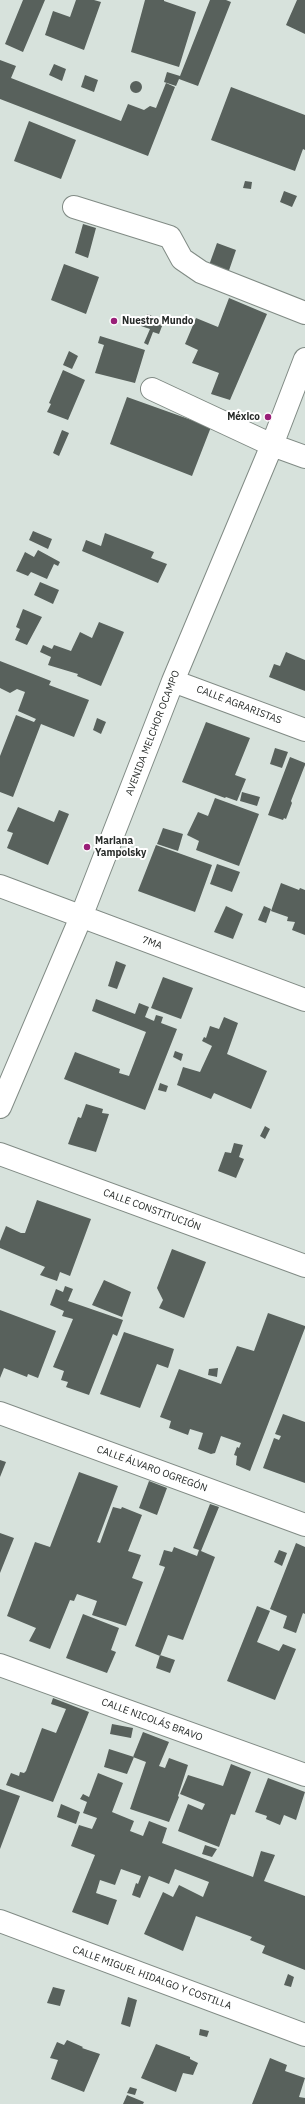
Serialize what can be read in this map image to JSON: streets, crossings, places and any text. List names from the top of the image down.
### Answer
{
  "streets": {
    "street": [
      "CALLE AGRARISTAS",
      "AVENIDA MELCHOR OCAMPO",
      "7MA",
      "CALLE CONSTITUCIÓN",
      "CALLE ÁLVARO OGREGÓN",
      "CALLE NICOLÁS BRAVO",
      "CALLE MIGUEL HIDALGO Y COSTILLA"
    ]
  },
  "crossings": [
    ["CALLE AGRARISTAS", "AVENIDA MELCHOR OCAMPO"],
    ["AVENIDA MELCHOR OCAMPO", "7MA"]
  ],
  "places": ["Nuestro Mundo", "México", "Mariana Yampolsky"]
}
